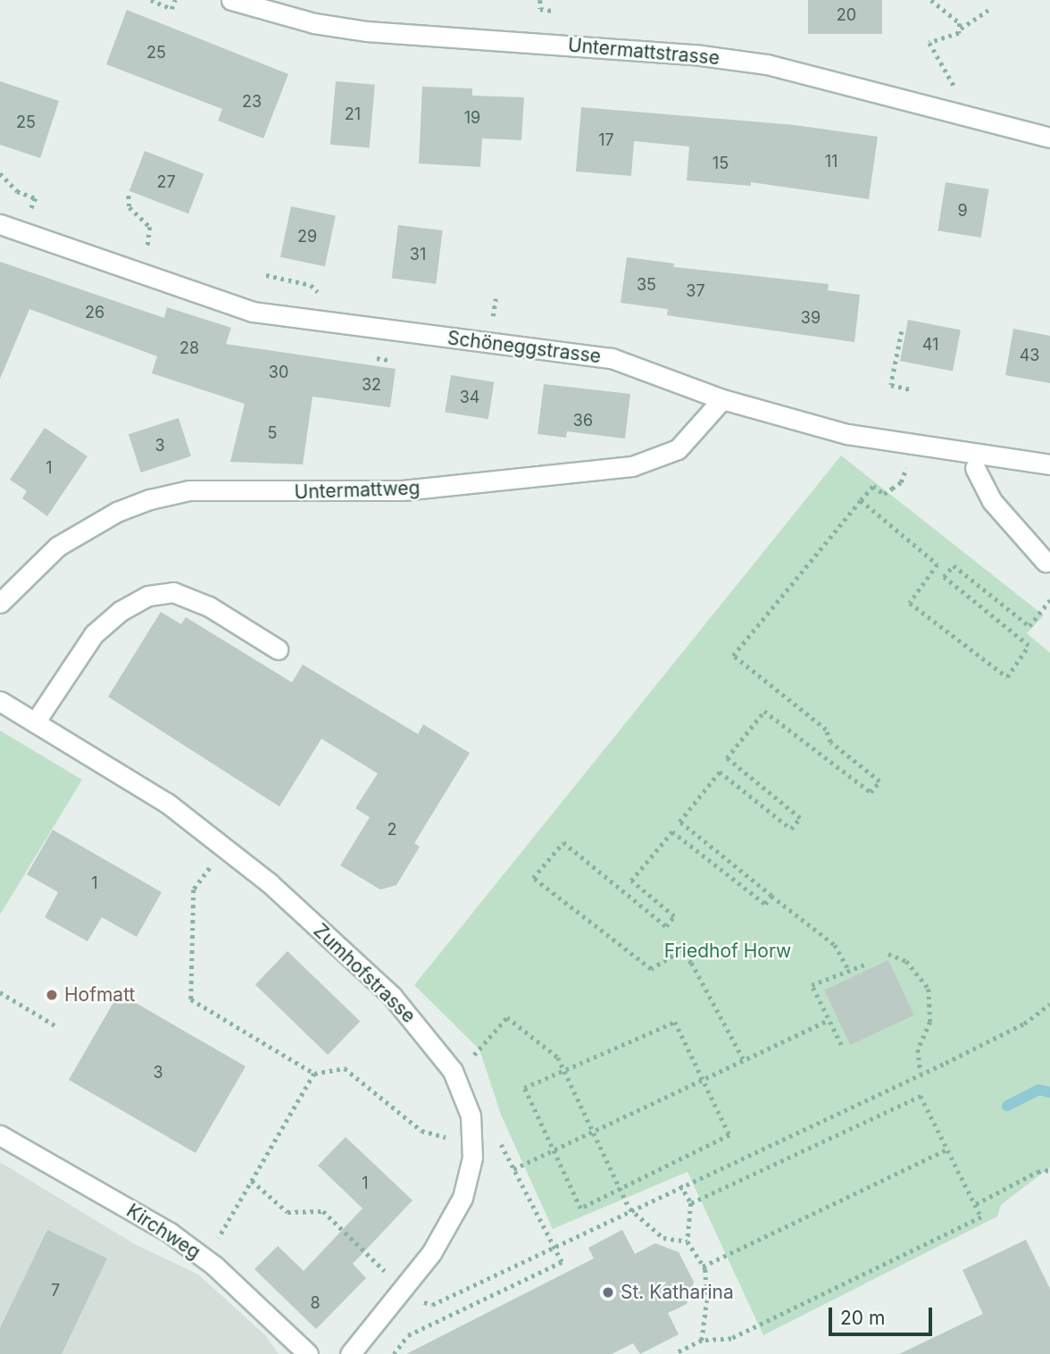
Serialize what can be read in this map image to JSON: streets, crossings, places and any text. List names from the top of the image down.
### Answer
{
  "streets": {
    "street": [
      "Untermattstrasse",
      "Schöneggstrasse",
      "Untermattweg",
      "Zumhofstrasse",
      "Kirchweg"
    ]
  },
  "crossings": [
    ["Schöneggstrasse", "Untermattweg"]
  ],
  "parks": ["Friedhof Horw"],
  "places": ["Hofmatt", "St. Katharina"],
  "house_numbers": [
    "20",
    "25",
    "23",
    "21",
    "19",
    "25",
    "17",
    "11",
    "15",
    "27",
    "9",
    "29",
    "31",
    "35",
    "37",
    "26",
    "39",
    "41",
    "28",
    "43",
    "30",
    "32",
    "34",
    "36",
    "5",
    "3",
    "1",
    "2",
    "1",
    "3",
    "1",
    "7",
    "8"
  ],
  "scale_bar": "20 m"
}
